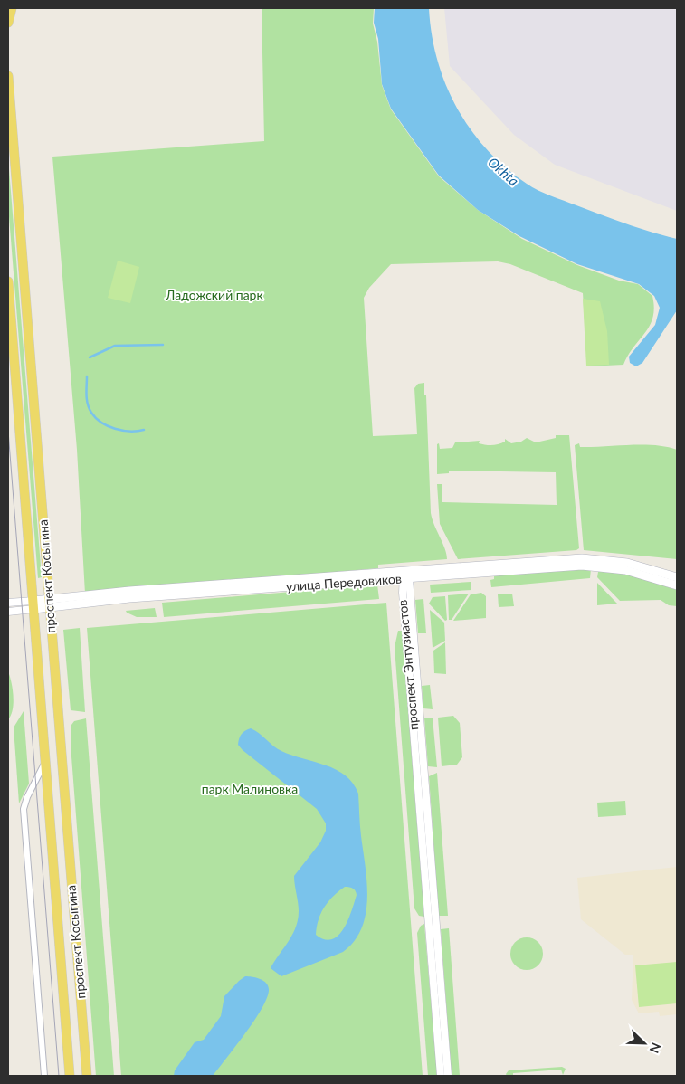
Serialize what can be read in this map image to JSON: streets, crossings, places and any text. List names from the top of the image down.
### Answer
{
  "streets": {
    "main road": ["проспект Косыгина", "улица Передовиков"],
    "street": ["проспект Энтузиастов"]
  },
  "crossings": [
    ["проспект Косыгина", "улица Передовиков"],
    ["улица Передовиков", "проспект Энтузиастов"]
  ],
  "water": ["Okhta"],
  "parks": ["Ладожский парк", "парк Малиновка"],
  "north": "bottom right"
}
